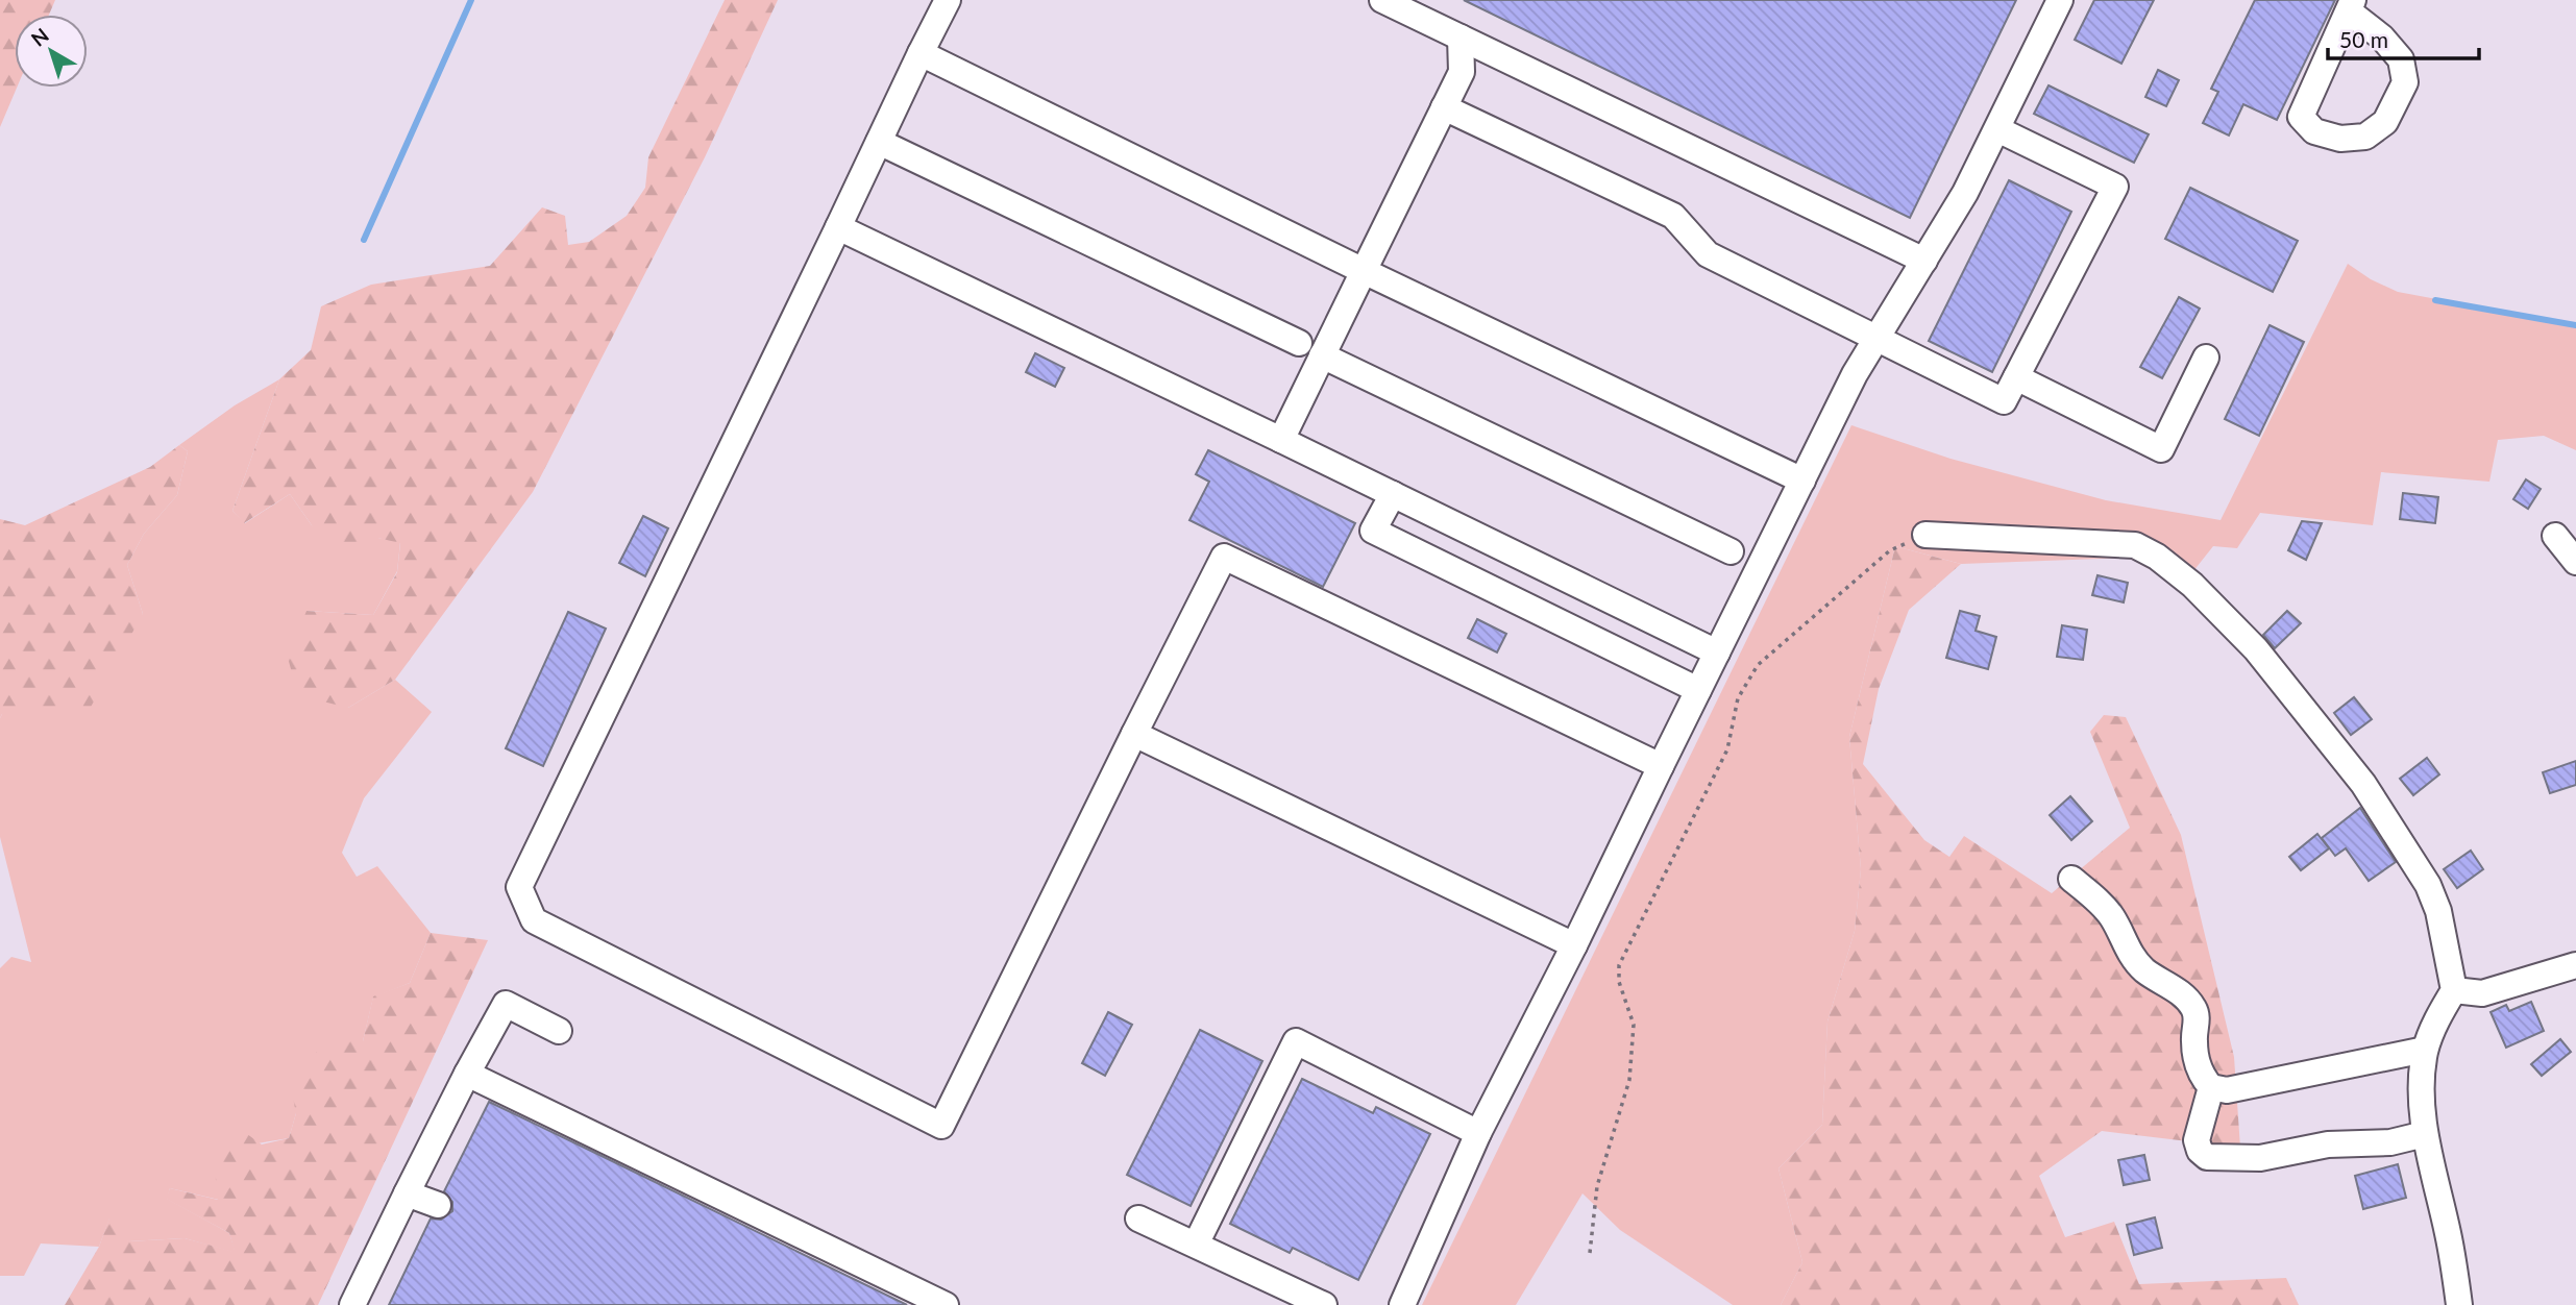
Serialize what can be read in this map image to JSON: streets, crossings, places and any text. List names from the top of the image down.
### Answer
{
  "scale_bar": "50 m",
  "north": "top left"
}
